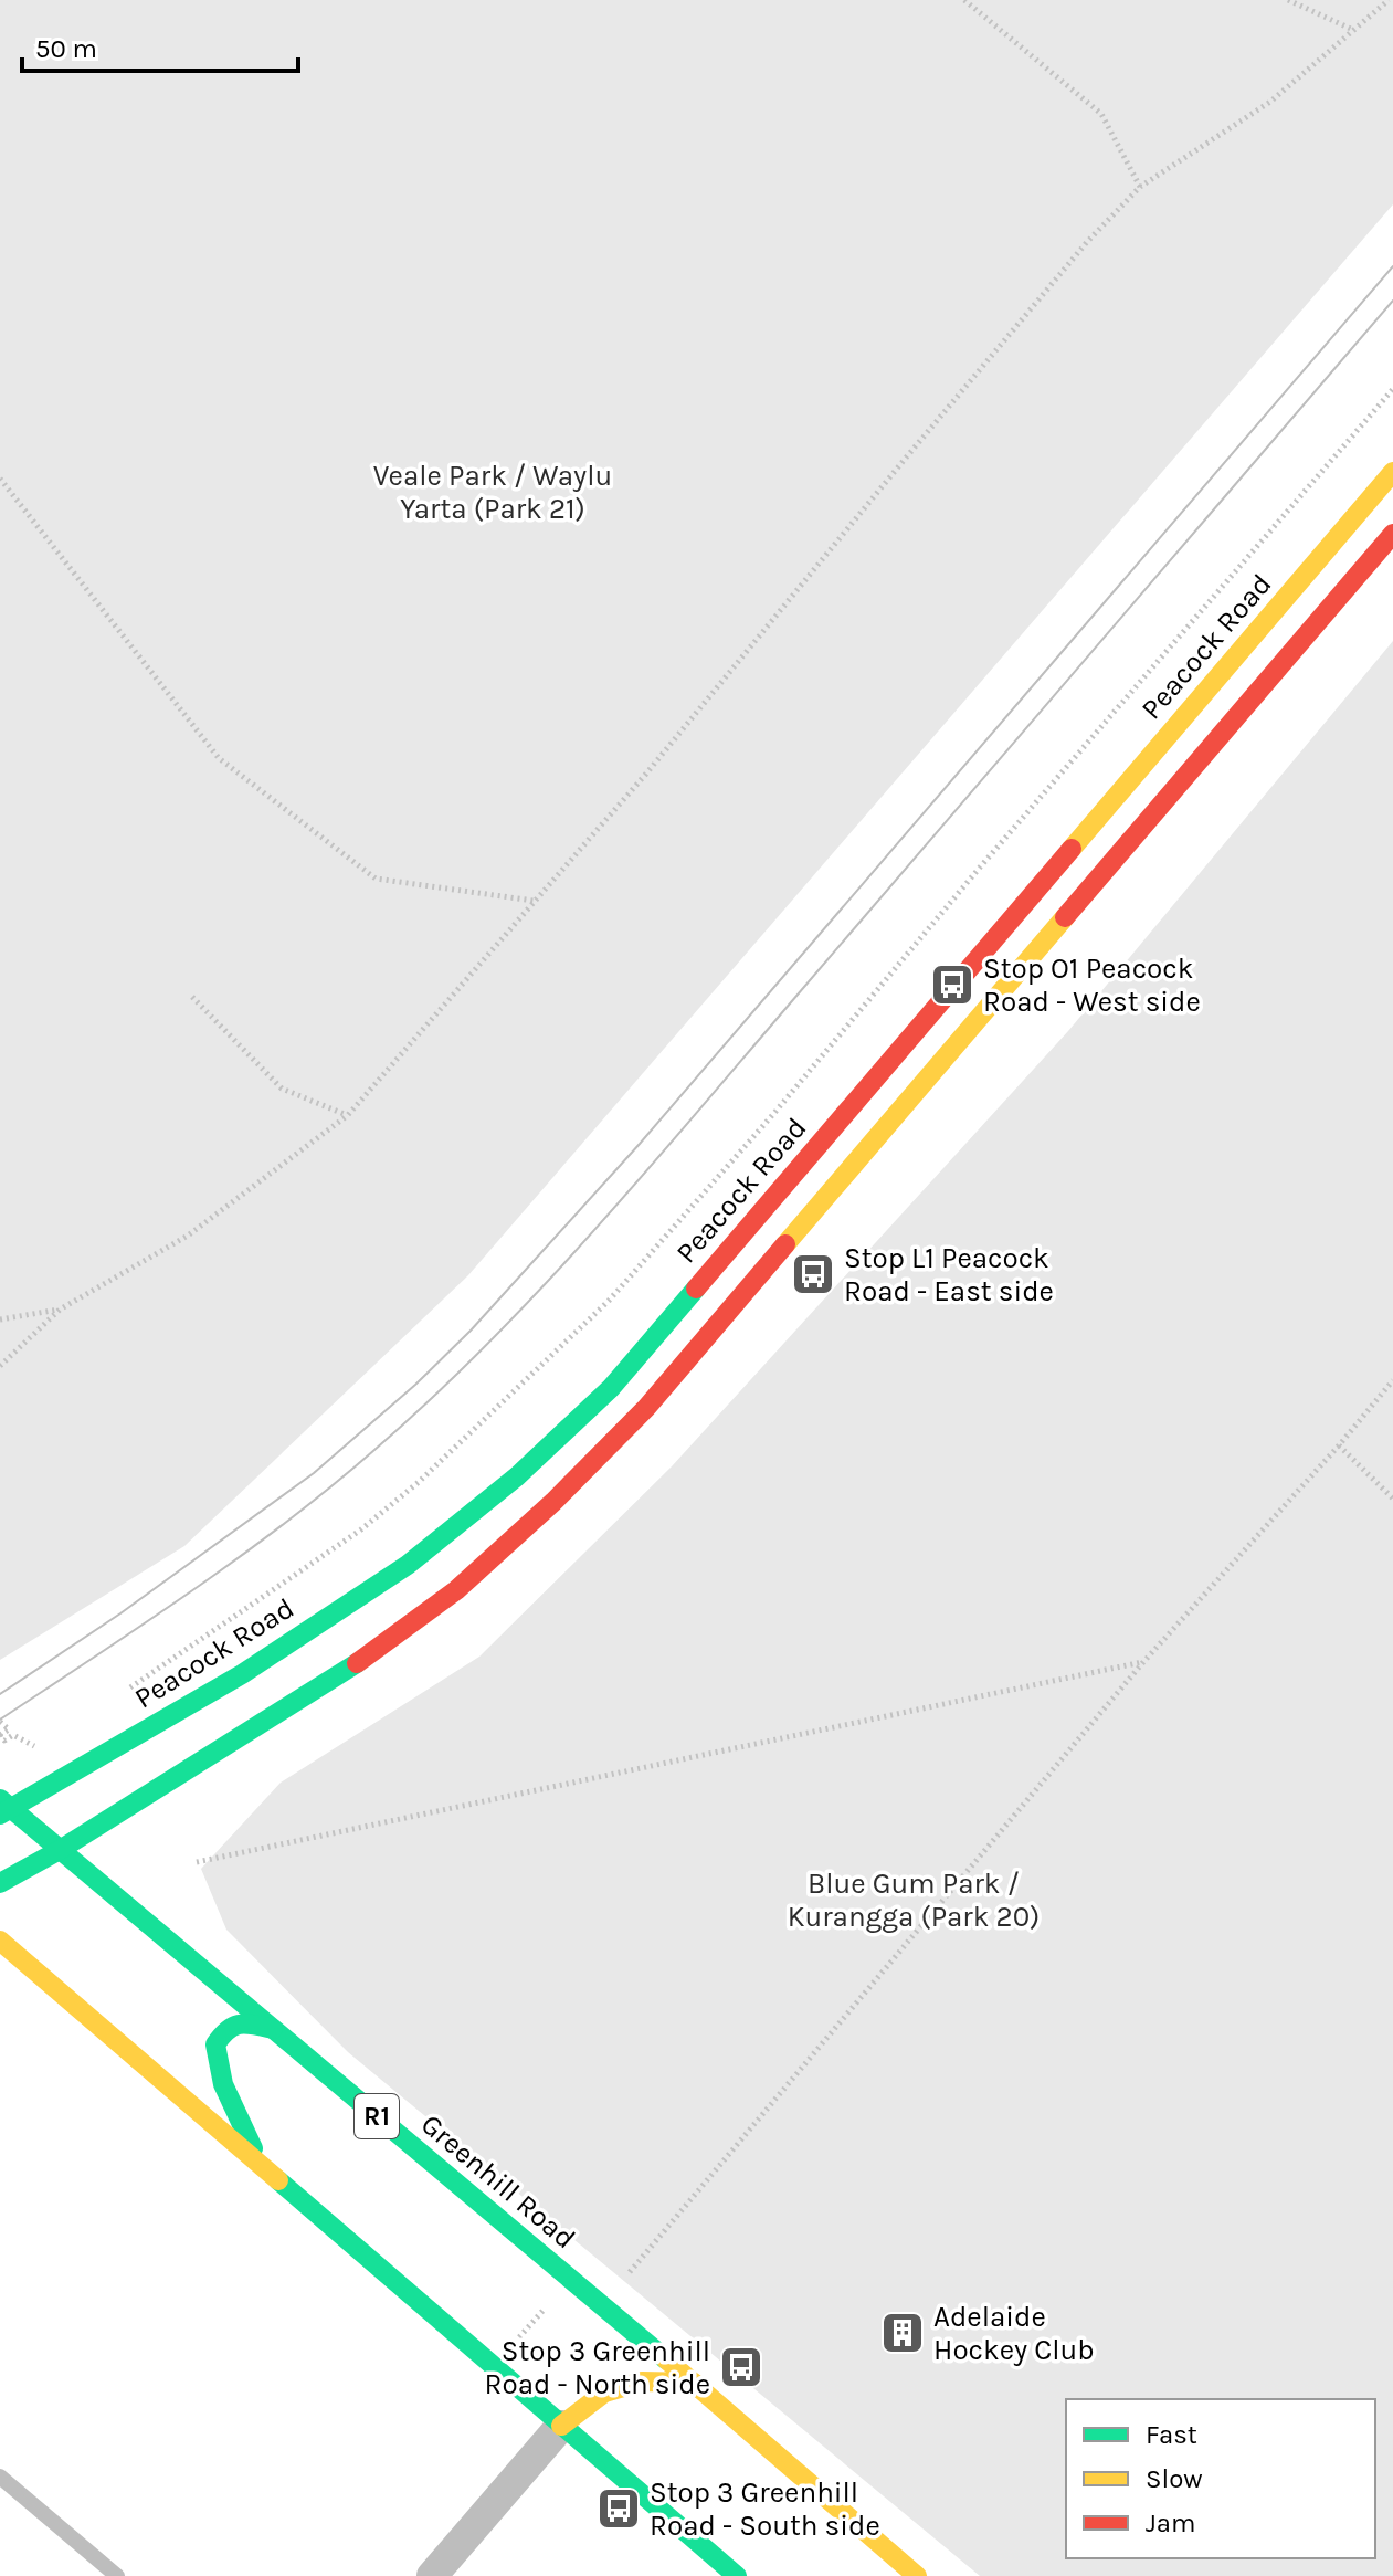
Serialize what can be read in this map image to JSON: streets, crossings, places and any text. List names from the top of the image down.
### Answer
{
  "streets": {
    "main road": ["Peacock Road", "R1", "Greenhill Road"]
  },
  "crossings": [
    ["Peacock Road", "Greenhill Road"]
  ],
  "parks": ["Veale Park / Waylu Yarta (Park 21)", "Blue Gum Park / Kurangga (Park 20)"],
  "places": {
    "bus stop": [
      "Stop O1 Peacock Road - West side",
      "Stop L1 Peacock Road - East side",
      "Stop 3 Greenhill Road - North side",
      "Stop 3 Greenhill Road - South side"
    ],
    "building": ["Adelaide Hockey Club"]
  },
  "legend": ["Fast", "Slow", "Jam"],
  "scale_bar": "50 m"
}
